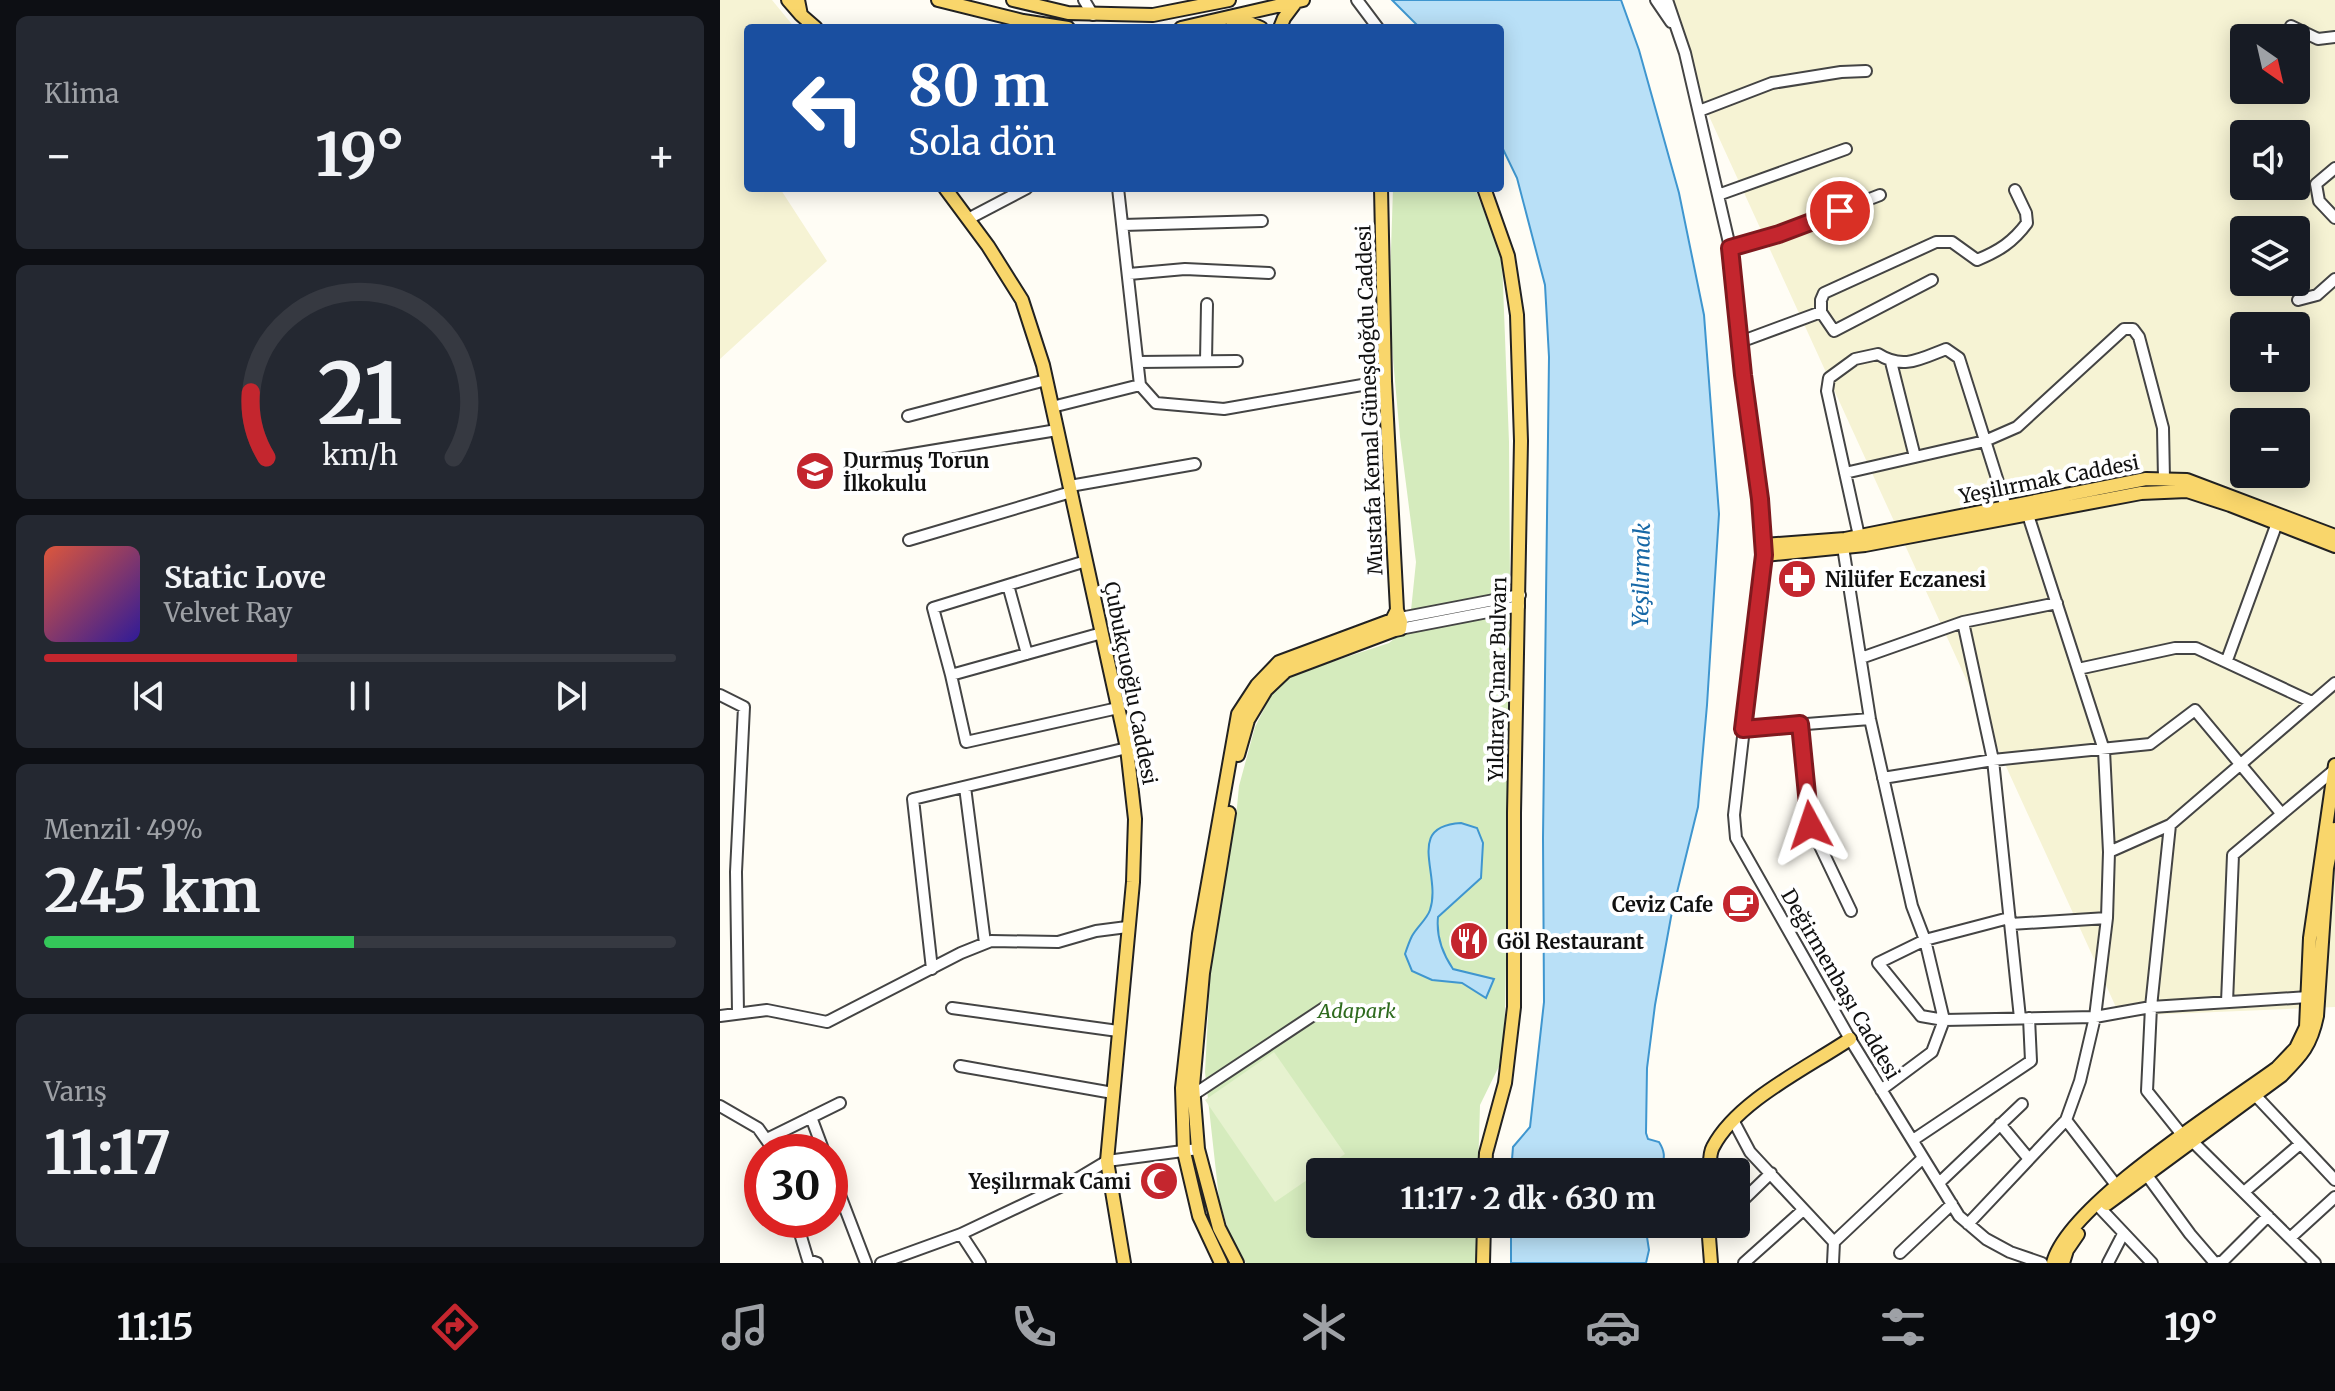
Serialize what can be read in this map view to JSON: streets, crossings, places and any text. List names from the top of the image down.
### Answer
{
  "streets": {
    "main road": [
      "Mustafa Kemal Güneşdoğdu Caddesi",
      "Yeşilırmak Caddesi",
      "Yıldıray Çınar Bulvarı",
      "Çubukçuoğlu Caddesi"
    ],
    "street": ["Değirmenbaşı Caddesi"]
  },
  "crossings": [
    ["Yeşilırmak Caddesi", "Değirmenbaşı Caddesi"]
  ],
  "water": ["Yeşilırmak"],
  "parks": ["Adapark"],
  "places": {
    "school or university": ["Durmuş Torun İlkokulu"],
    "pharmacy": ["Nilüfer Eczanesi"],
    "cafe": ["Ceviz Cafe"],
    "restaurant": ["Göl Restaurant"],
    "mosque": ["Yeşilırmak Cami"]
  },
  "north": "bottom right",
  "page": {
    "tile": [
      "Klima",
      ["Menzil · 49%", "245 km"],
      ["Varış", "11:17"]
    ],
    "map_buttons": ["+", "−"],
    "turn": ["80 m", "Sola dön"],
    "heat": ["−", "19°", "+"],
    "song": ["Static Love", "Velvet Ray"],
    "limit": "30",
    "trip": "11:17 · 2 dk · 630 m",
    "tabs": ["11:15", "19°"],
    "gauge": ["21", "km/h"]
  }
}
